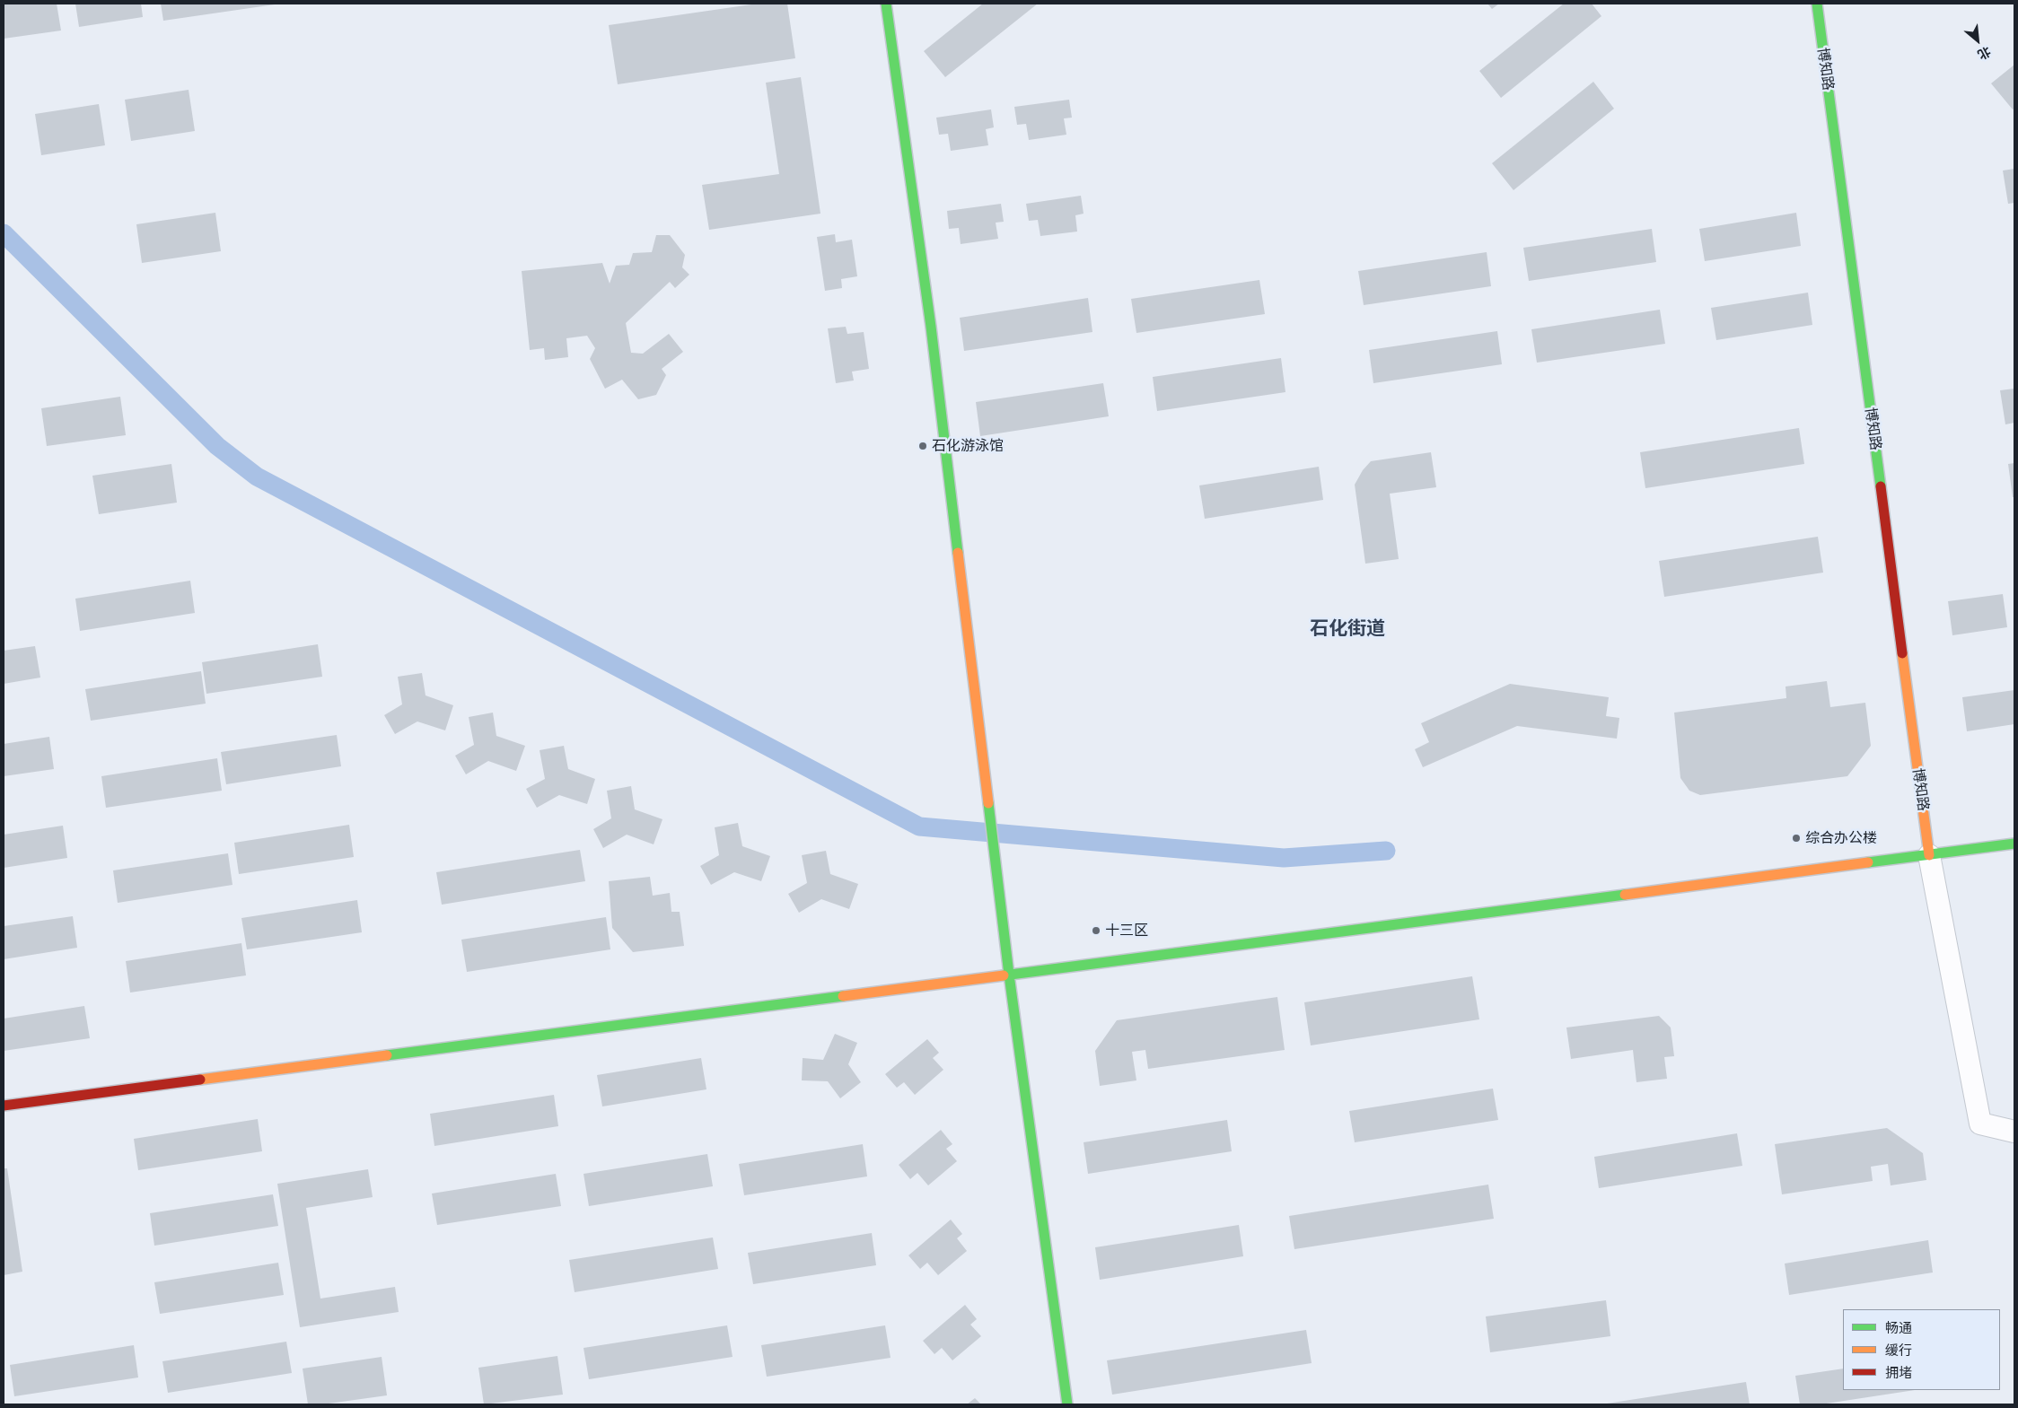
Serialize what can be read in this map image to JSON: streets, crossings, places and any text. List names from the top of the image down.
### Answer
{
  "streets": {
    "street": ["博知路"]
  },
  "districts": ["石化街道"],
  "places": ["石化游泳馆", "综合办公楼", "十三区"],
  "legend": ["畅通", "缓行", "拥堵"],
  "north": "bottom right"
}
